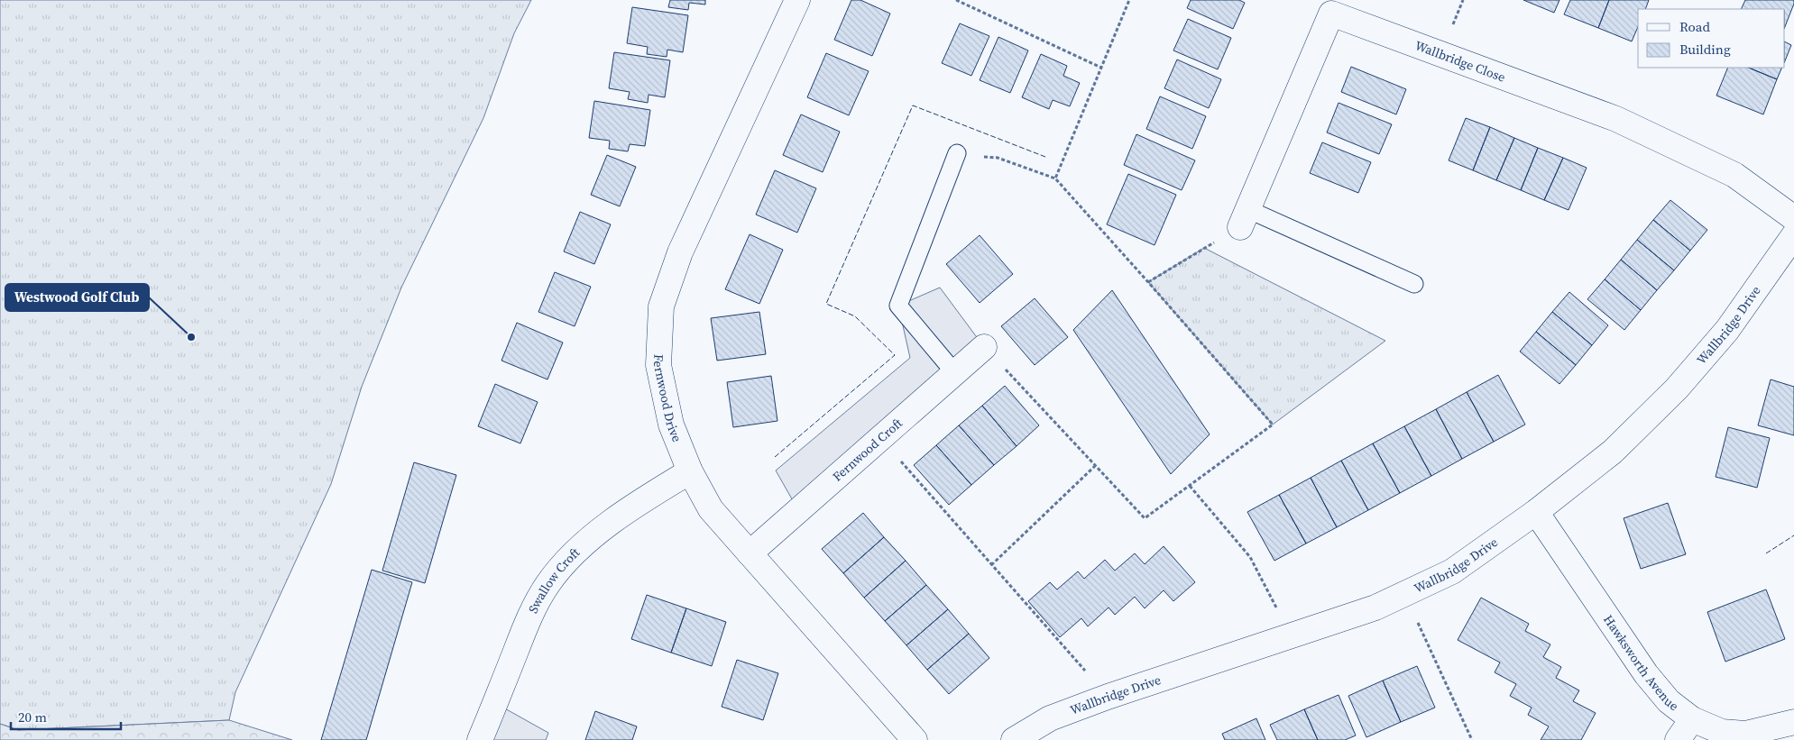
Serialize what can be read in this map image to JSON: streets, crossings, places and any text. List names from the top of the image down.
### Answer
{
  "streets": {
    "street": [
      "Wallbridge Close",
      "Wallbridge Drive",
      "Fernwood Drive",
      "Fernwood Croft",
      "Swallow Croft",
      "Hawksworth Avenue"
    ]
  },
  "crossings": [
    ["Wallbridge Drive", "Hawksworth Avenue"],
    ["Fernwood Drive", "Fernwood Croft"],
    ["Fernwood Drive", "Swallow Croft"]
  ],
  "places": ["Westwood Golf Club"],
  "legend": ["Road", "Building"],
  "scale_bar": "20 m"
}
